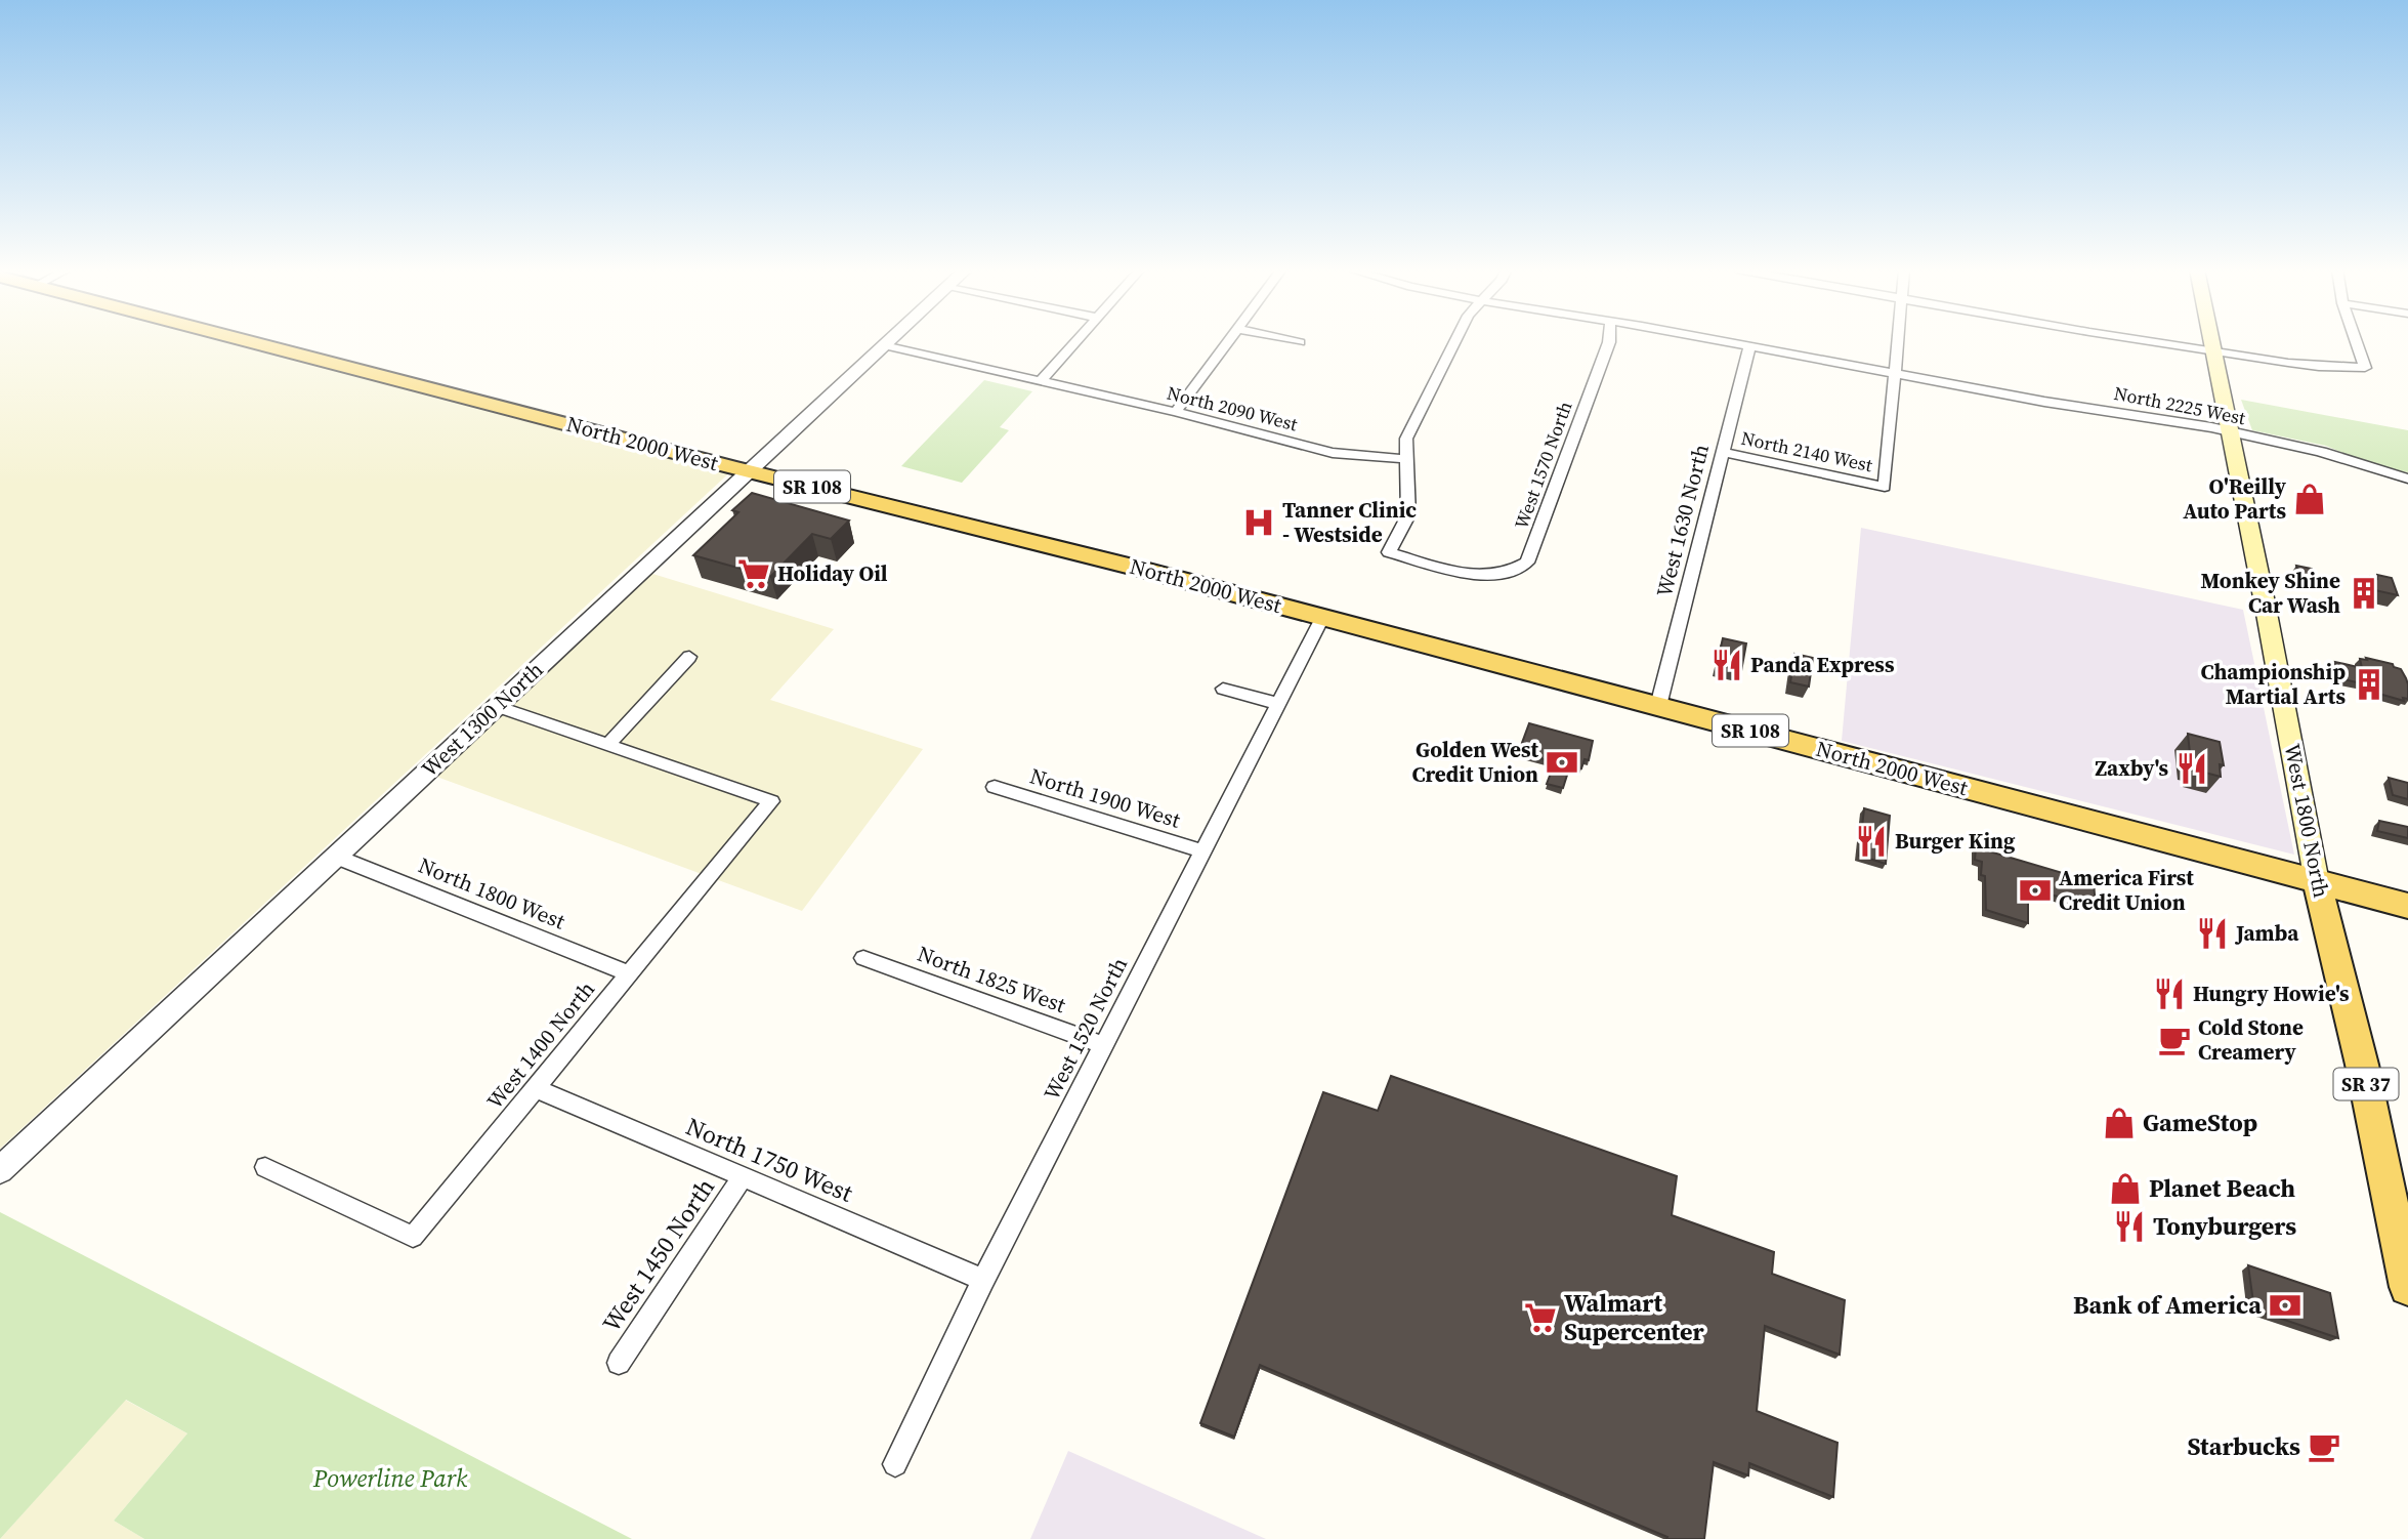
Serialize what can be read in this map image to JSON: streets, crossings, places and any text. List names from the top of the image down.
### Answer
{
  "streets": {
    "main road": [
      "North 2000 West",
      "SR 108",
      "West 1800 North",
      "SR 37"
    ],
    "street": [
      "North 2225 West",
      "North 2090 West",
      "North 2140 West",
      "West 1570 North",
      "West 1630 North",
      "West 1300 North",
      "North 1900 West",
      "North 1800 West",
      "North 1825 West",
      "West 1520 North",
      "West 1400 North",
      "North 1750 West",
      "West 1450 North"
    ]
  },
  "crossings": [
    ["North 2225 West", "North 2140 West"],
    ["North 2225 West", "West 1630 North"],
    ["North 2225 West", "West 1800 North"],
    ["North 2090 West", "West 1570 North"],
    ["North 2090 West", "West 1300 North"],
    ["North 2000 West", "West 1630 North"],
    ["North 2000 West", "West 1300 North"],
    ["North 2000 West", "West 1800 North"],
    ["North 2000 West", "West 1520 North"],
    ["North 2140 West", "West 1630 North"],
    ["West 1300 North", "North 1800 West"],
    ["North 1900 West", "West 1520 North"],
    ["North 1800 West", "West 1400 North"],
    ["North 1825 West", "West 1520 North"],
    ["West 1520 North", "North 1750 West"],
    ["West 1400 North", "North 1750 West"],
    ["North 1750 West", "West 1450 North"]
  ],
  "parks": ["Powerline Park"],
  "places": {
    "shop": ["O'Reilly Auto Parts", "GameStop", "Planet Beach"],
    "hospital": ["Tanner Clinic - Westside"],
    "supermarket": ["Holiday Oil", "Walmart Supercenter"],
    "building": ["Monkey Shine Car Wash", "Championship Martial Arts"],
    "restaurant": [
      "Panda Express",
      "Zaxby's",
      "Burger King",
      "Jamba",
      "Hungry Howie's",
      "Tonyburgers"
    ],
    "bank": ["Golden West Credit Union", "America First Credit Union", "Bank of America"],
    "cafe": ["Cold Stone Creamery", "Starbucks"]
  }
}
